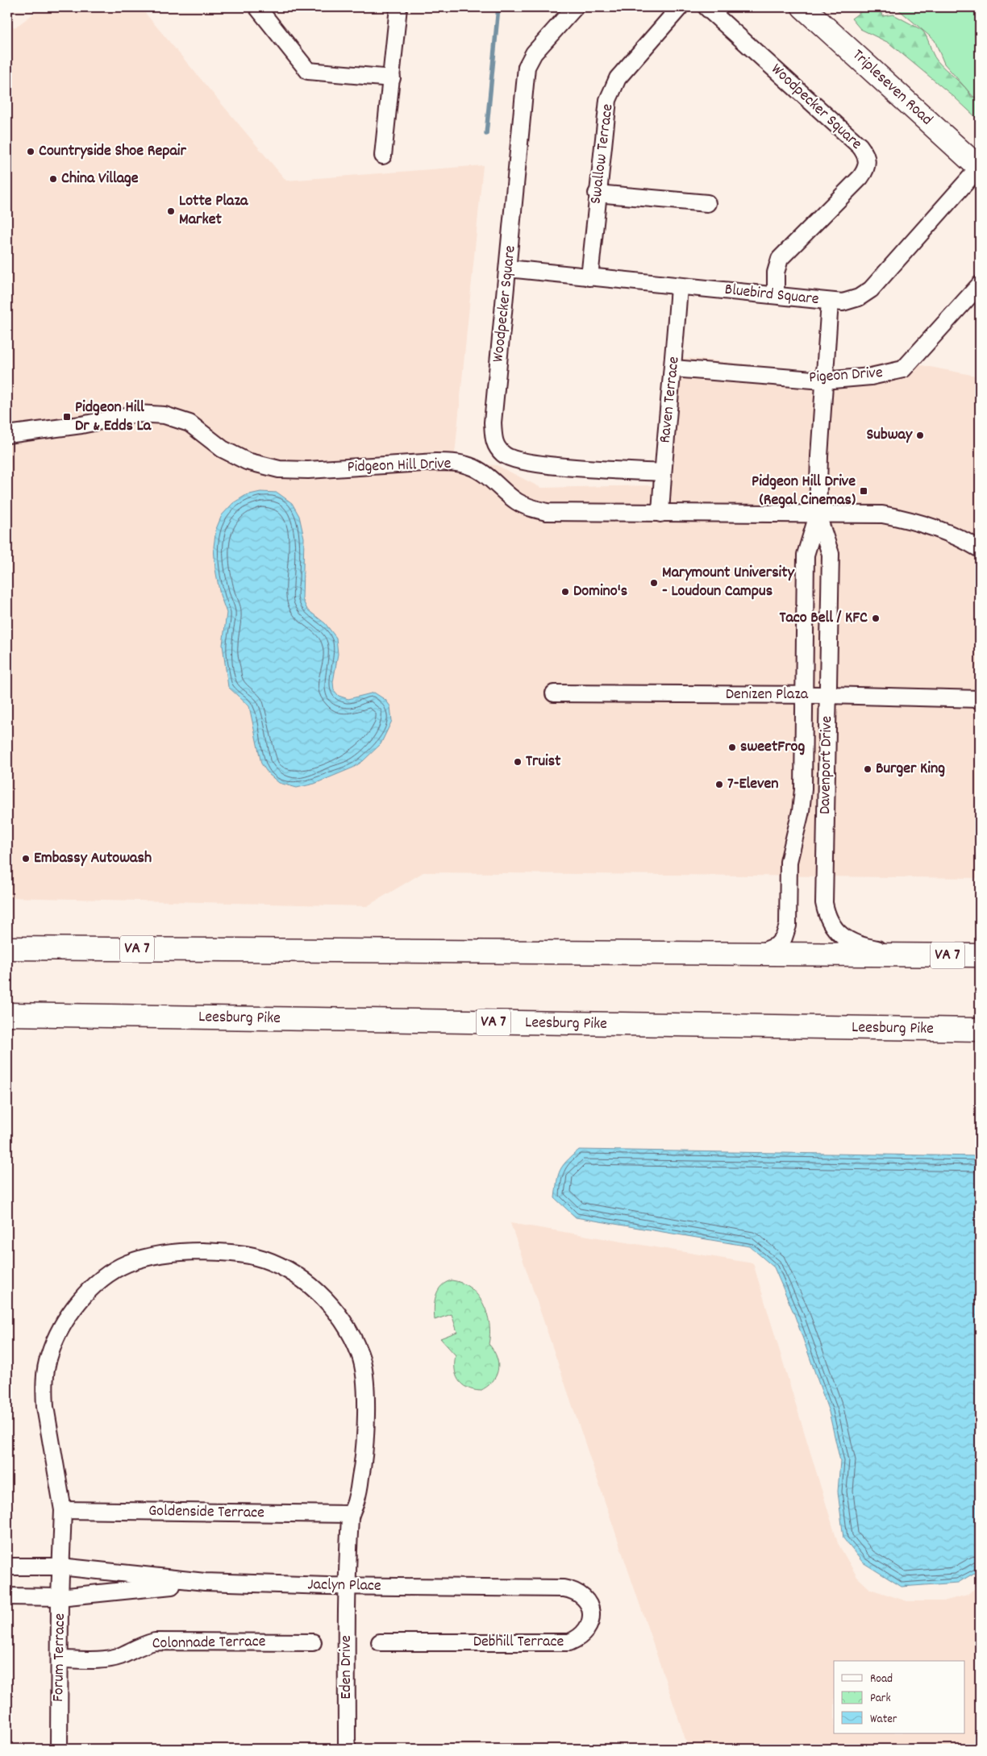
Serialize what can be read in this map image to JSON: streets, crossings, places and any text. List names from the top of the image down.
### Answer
{
  "streets": {
    "main road": ["Tripleseven Road", "VA 7", "Leesburg Pike"],
    "street": [
      "Woodpecker Square",
      "Swallow Terrace",
      "Bluebird Square",
      "Pigeon Drive",
      "Raven Terrace",
      "Pidgeon Hill Drive",
      "Denizen Plaza",
      "Davenport Drive",
      "Goldenside Terrace",
      "Jaclyn Place",
      "Debhill Terrace",
      "Colonnade Terrace",
      "Forum Terrace",
      "Eden Drive"
    ]
  },
  "crossings": [
    ["Tripleseven Road", "Bluebird Square"],
    ["Woodpecker Square", "Bluebird Square"],
    ["Woodpecker Square", "Raven Terrace"],
    ["Swallow Terrace", "Bluebird Square"],
    ["Bluebird Square", "Raven Terrace"],
    ["Bluebird Square", "Davenport Drive"],
    ["Pigeon Drive", "Raven Terrace"],
    ["Pigeon Drive", "Davenport Drive"],
    ["Raven Terrace", "Pidgeon Hill Drive"],
    ["Pidgeon Hill Drive", "Davenport Drive"],
    ["Denizen Plaza", "Davenport Drive"],
    ["Davenport Drive", "VA 7"],
    ["Goldenside Terrace", "Forum Terrace"],
    ["Goldenside Terrace", "Eden Drive"],
    ["Jaclyn Place", "Debhill Terrace"],
    ["Jaclyn Place", "Forum Terrace"],
    ["Jaclyn Place", "Eden Drive"],
    ["Colonnade Terrace", "Forum Terrace"],
    ["Forum Terrace", "Eden Drive"]
  ],
  "places": {
    "other": [
      "Countryside Shoe Repair",
      "China Village",
      "Lotte Plaza Market",
      "Subway",
      "Marymount University - Loudoun Campus",
      "Domino's",
      "Taco Bell / KFC",
      "sweetFrog",
      "Truist",
      "Burger King",
      "7-Eleven",
      "Embassy Autowash"
    ],
    "transit": ["Pidgeon Hill Dr & Edds La", "Pidgeon Hill Drive (Regal Cinemas)"]
  },
  "legend": ["Road", "Park", "Water"]
}
